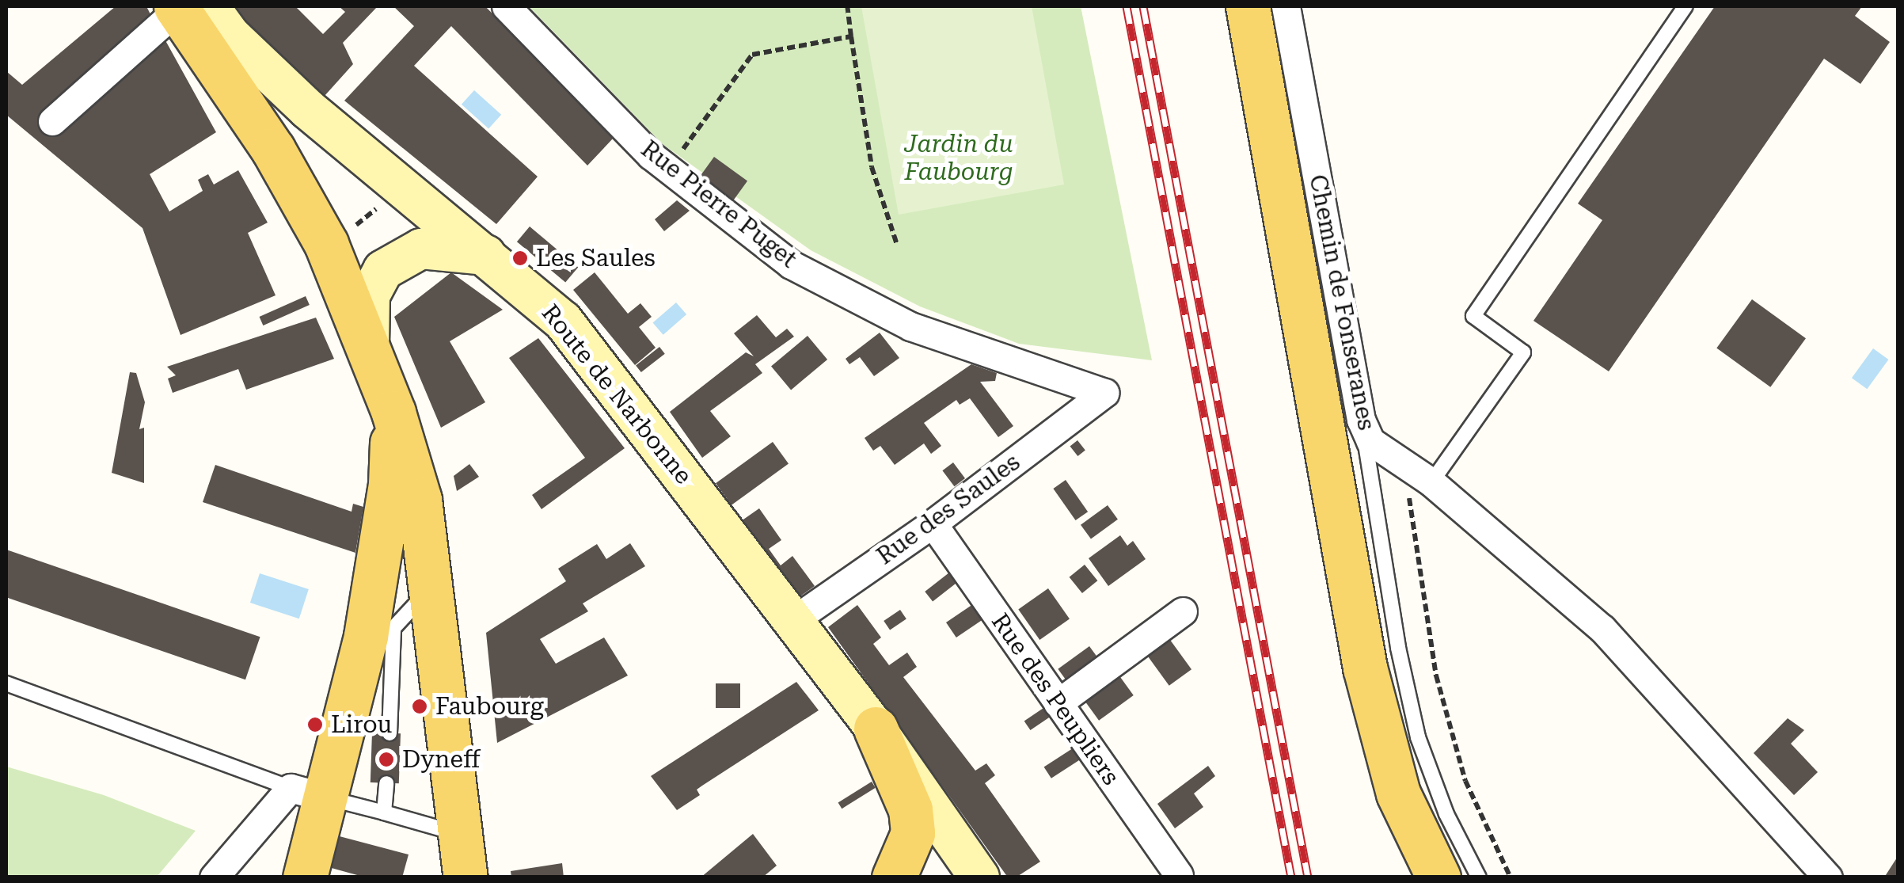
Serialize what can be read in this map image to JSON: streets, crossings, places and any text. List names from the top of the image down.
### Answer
{
  "streets": {
    "main road": ["Route de Narbonne"],
    "street": [
      "Rue Pierre Puget",
      "Chemin de Fonseranes",
      "Rue des Saules",
      "Rue des Peupliers"
    ]
  },
  "crossings": [
    ["Rue Pierre Puget", "Rue des Saules"],
    ["Route de Narbonne", "Rue des Saules"],
    ["Rue des Saules", "Rue des Peupliers"]
  ],
  "parks": ["Jardin du Faubourg"],
  "places": [
    "Les Saules",
    "Faubourg",
    "Lirou",
    "Dyneff"
  ]
}
